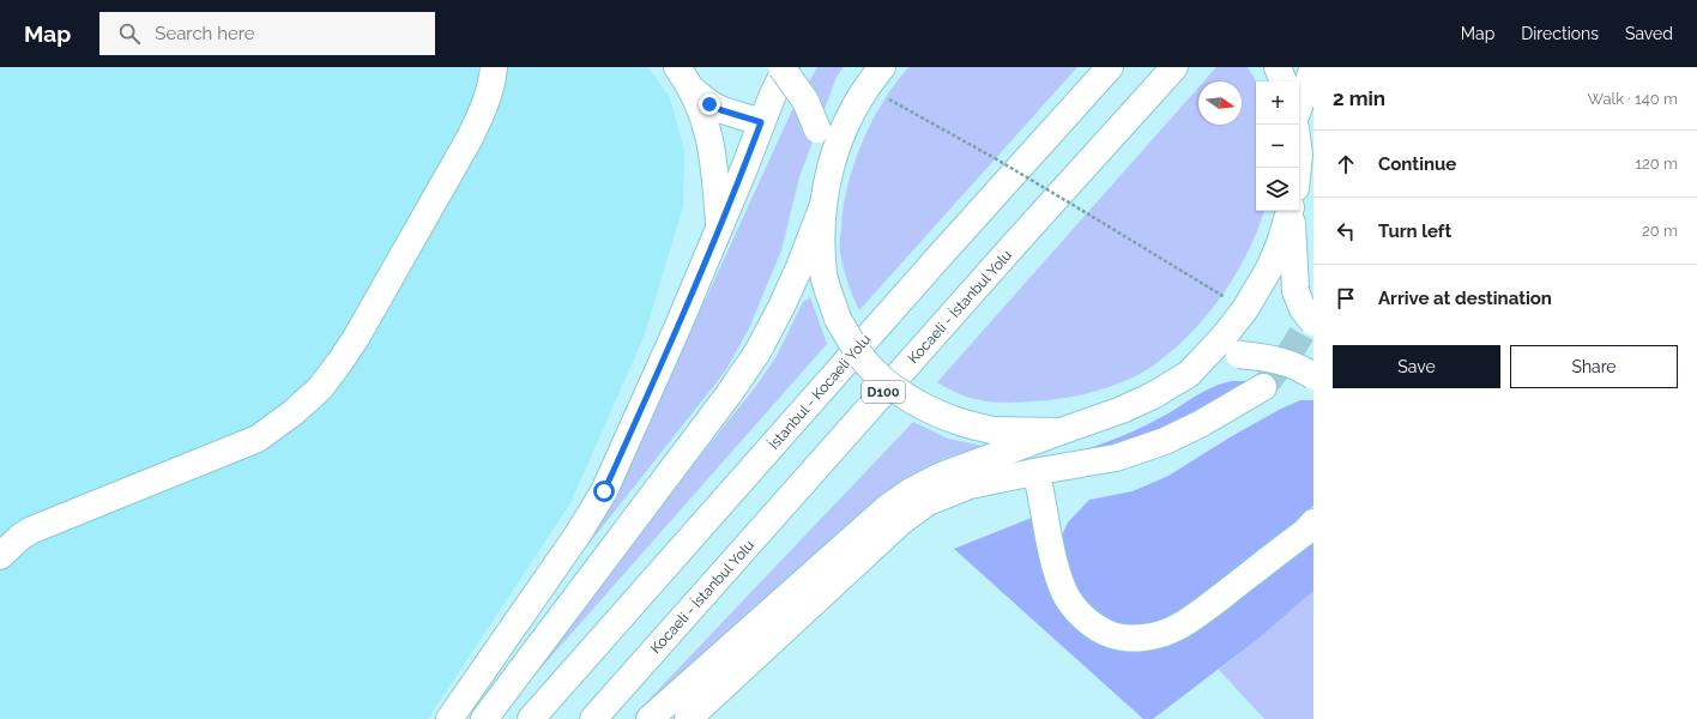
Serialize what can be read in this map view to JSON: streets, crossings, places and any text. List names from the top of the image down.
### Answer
{
  "streets": {
    "main road": ["Kocaeli - İstanbul Yolu", "İstanbul - Kocaeli Yolu", "D100"]
  },
  "north": "right",
  "page": {
    "header": "Map",
    "search": "Search here",
    "nav": ["Map", "Directions", "Saved"],
    "heading": ["2 min", "Walk · 140 m"],
    "map_buttons": ["+", "−"],
    "list": [
      ["Continue", "120 m"],
      ["Turn left", "20 m"],
      "Arrive at destination"
    ],
    "buttons": ["Save", "Share"]
  }
}
